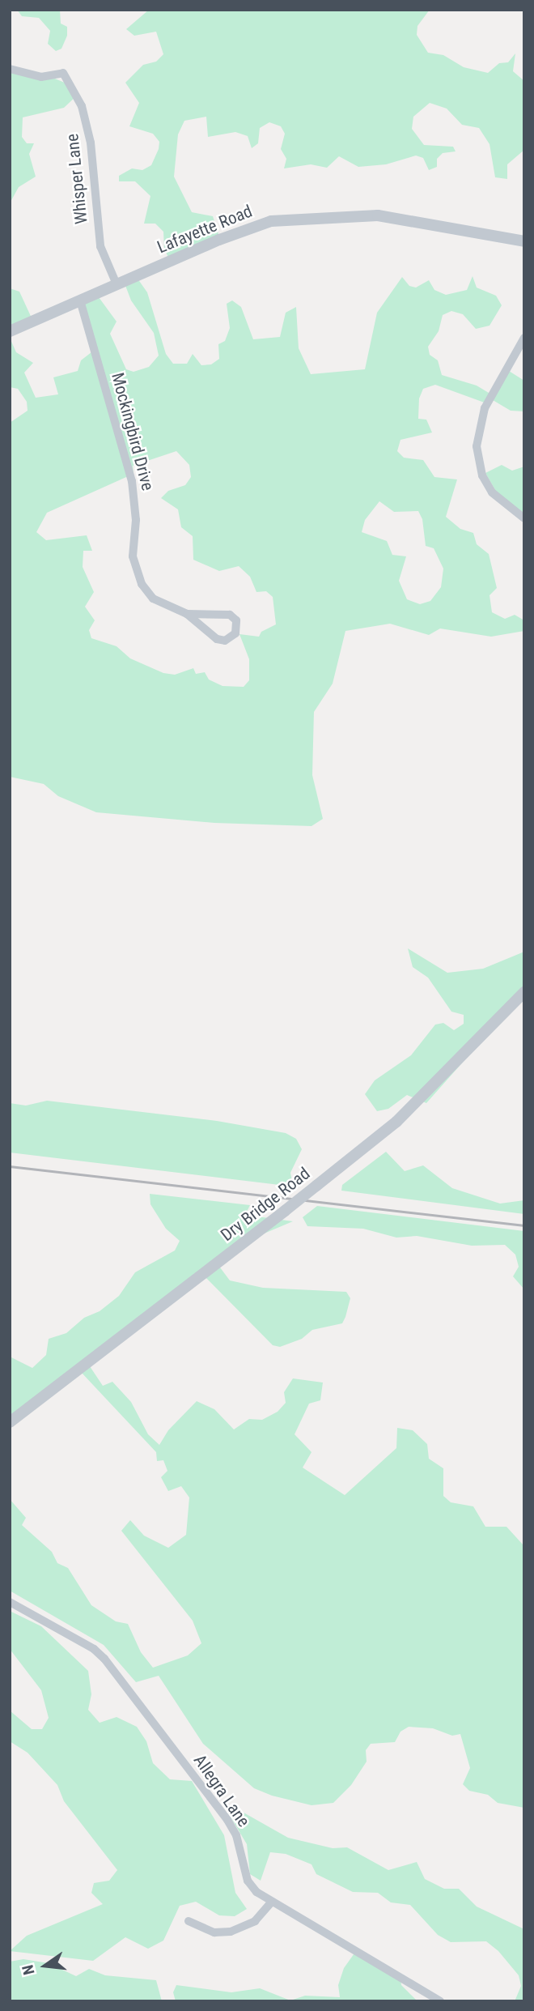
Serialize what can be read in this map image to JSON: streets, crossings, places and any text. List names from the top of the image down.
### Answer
{
  "streets": {
    "street": [
      "Whisper Lane",
      "Lafayette Road",
      "Mockingbird Drive",
      "Dry Bridge Road",
      "Allegra Lane"
    ]
  },
  "crossings": [
    ["Whisper Lane", "Lafayette Road"],
    ["Lafayette Road", "Mockingbird Drive"]
  ],
  "north": "left"
}
